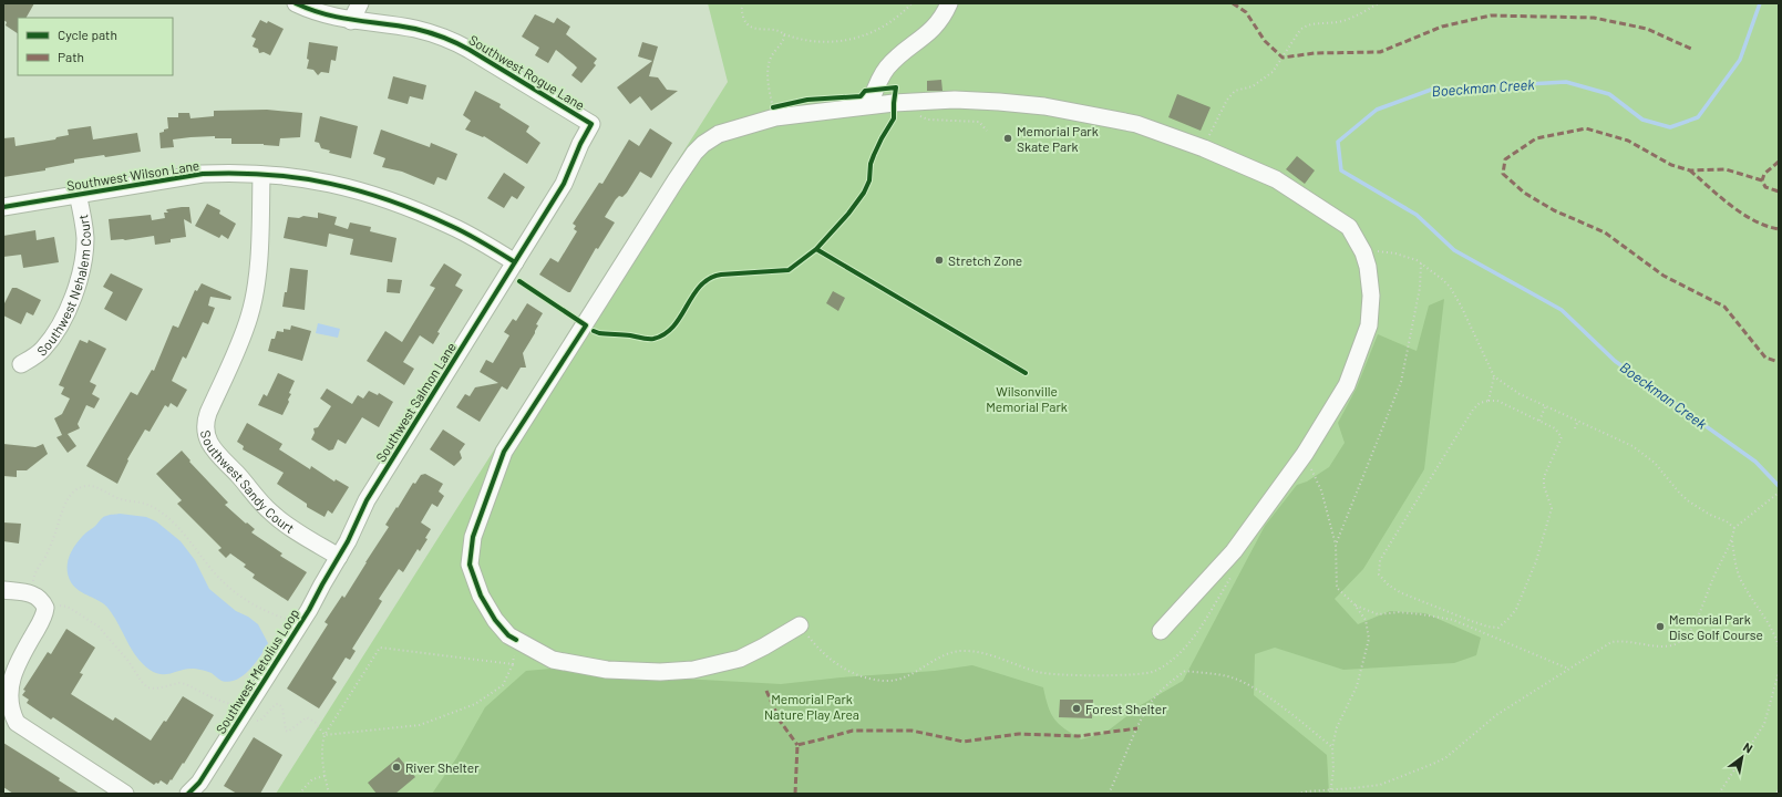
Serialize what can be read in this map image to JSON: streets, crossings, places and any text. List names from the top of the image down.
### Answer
{
  "streets": {
    "street": [
      "Southwest Rogue Lane",
      "Southwest Wilson Lane",
      "Southwest Nehalem Court",
      "Southwest Salmon Lane",
      "Southwest Sandy Court",
      "Southwest Metolius Loop"
    ]
  },
  "crossings": [
    ["Southwest Rogue Lane", "Southwest Salmon Lane"],
    ["Southwest Wilson Lane", "Southwest Nehalem Court"],
    ["Southwest Wilson Lane", "Southwest Salmon Lane"],
    ["Southwest Wilson Lane", "Southwest Sandy Court"],
    ["Southwest Salmon Lane", "Southwest Sandy Court"],
    ["Southwest Salmon Lane", "Southwest Metolius Loop"],
    ["Southwest Sandy Court", "Southwest Metolius Loop"]
  ],
  "water": ["Boeckman Creek"],
  "parks": ["Wilsonville Memorial Park", "Memorial Park Nature Play Area"],
  "places": [
    "Memorial Park Skate Park",
    "Stretch Zone",
    "Memorial Park Disc Golf Course",
    "Forest Shelter",
    "River Shelter"
  ],
  "legend": ["Cycle path", "Path"],
  "north": "top right"
}
